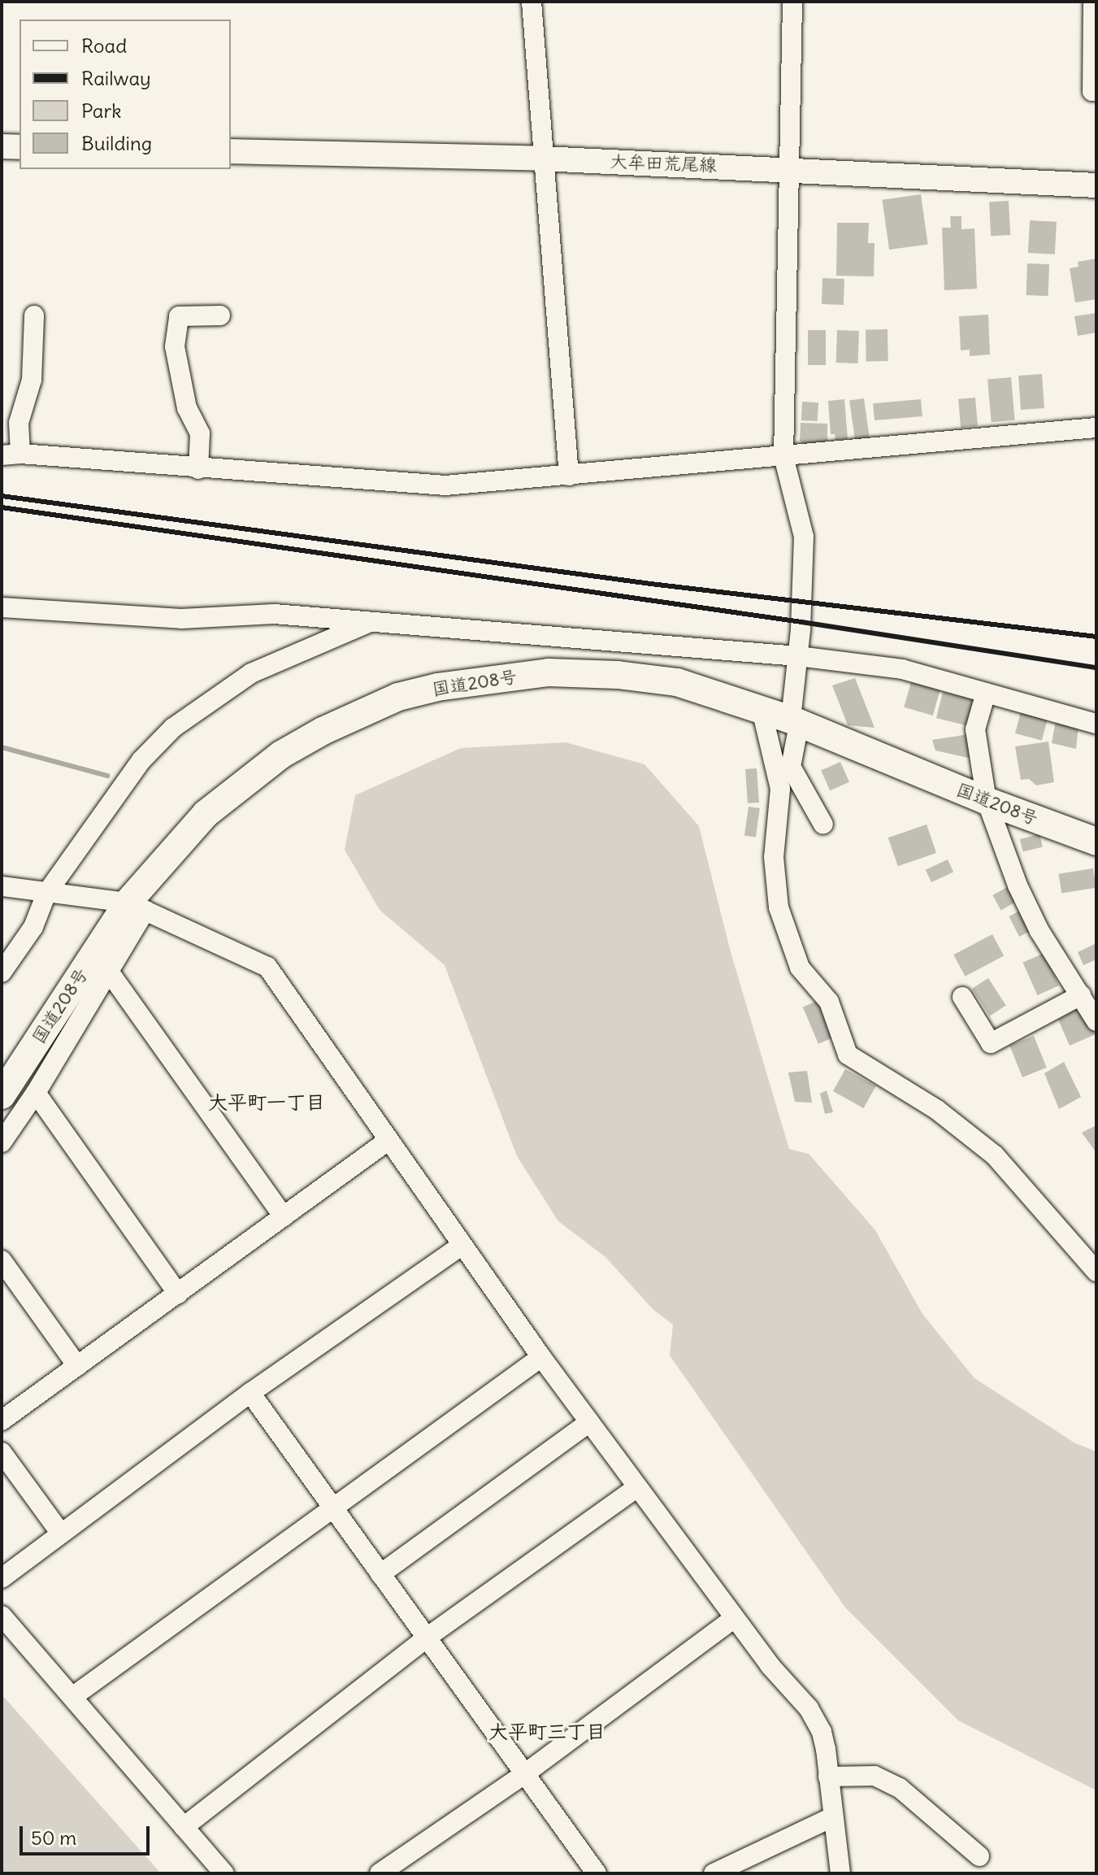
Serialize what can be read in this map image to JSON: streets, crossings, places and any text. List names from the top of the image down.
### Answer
{
  "streets": {
    "highway": ["国道208号"],
    "main road": ["大牟田荒尾線"]
  },
  "districts": ["大平町一丁目", "大平町三丁目"],
  "legend": [
    "Road",
    "Railway",
    "Park",
    "Building"
  ],
  "scale_bar": "50 m"
}
